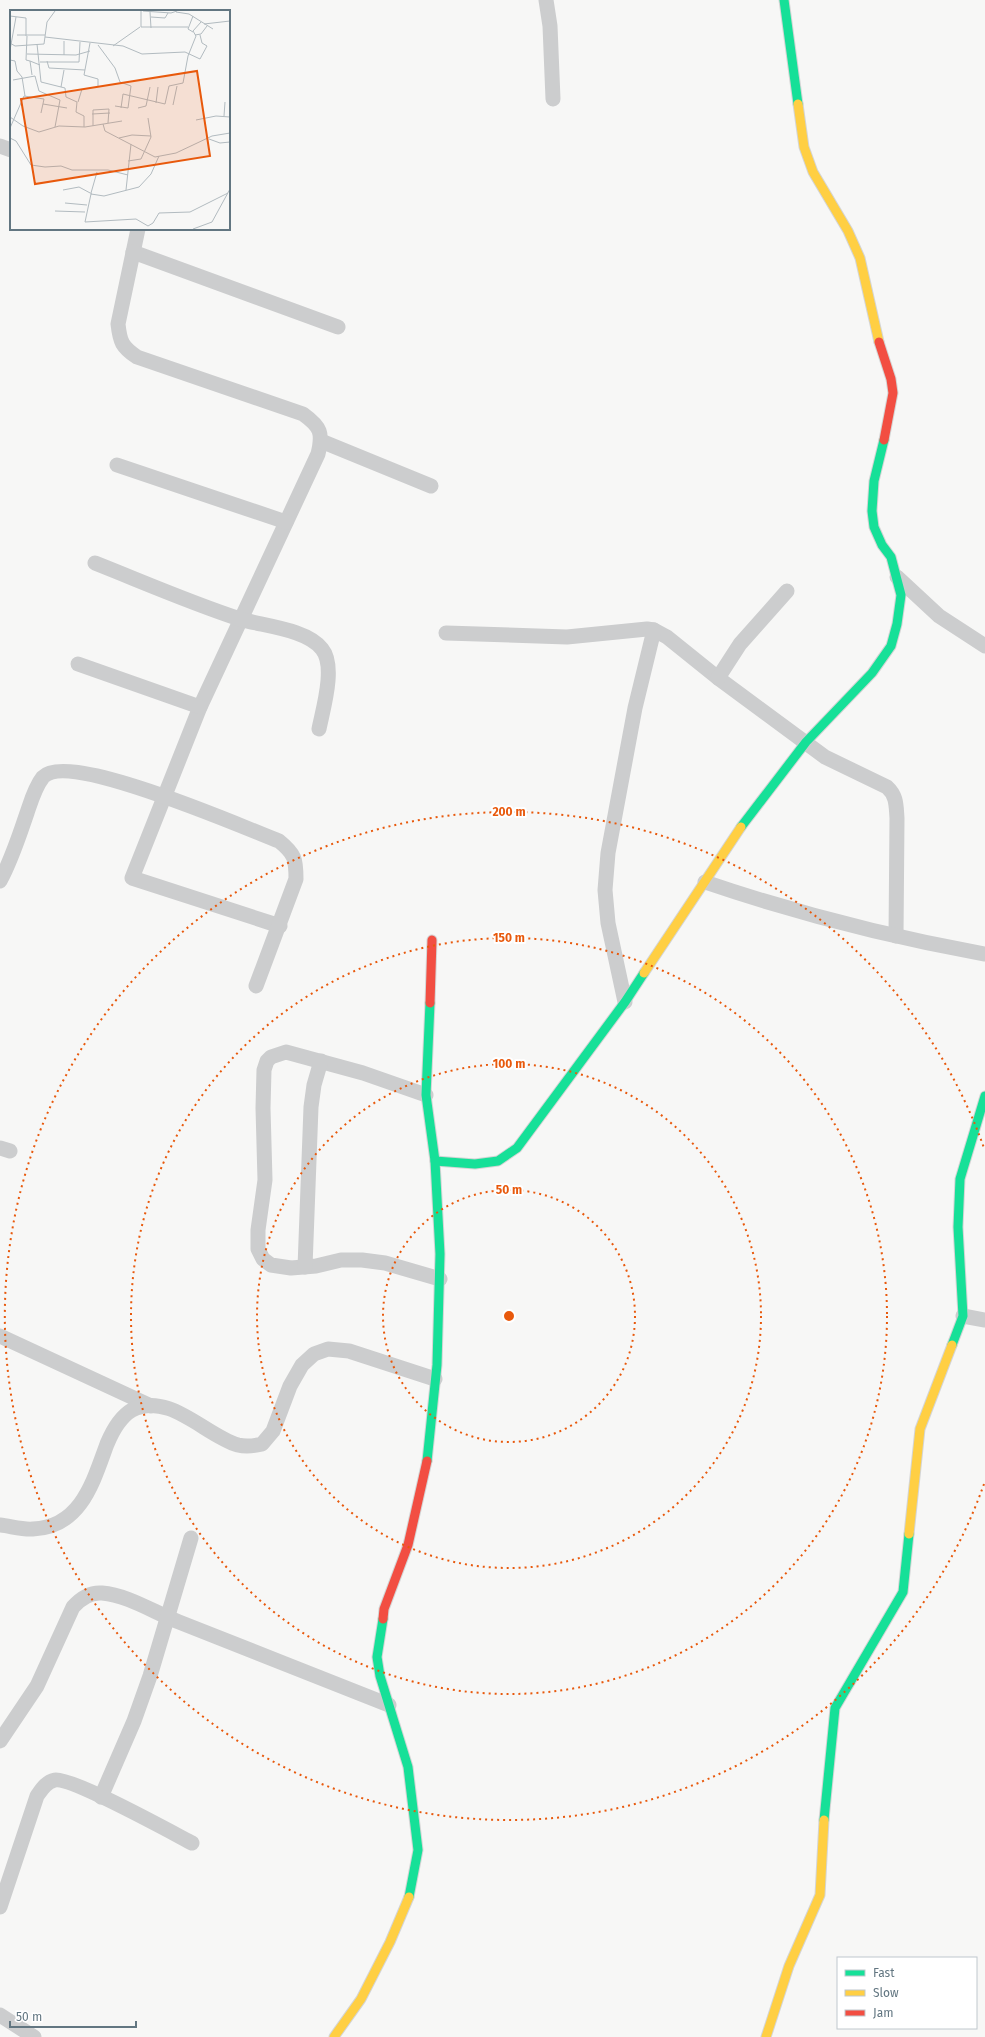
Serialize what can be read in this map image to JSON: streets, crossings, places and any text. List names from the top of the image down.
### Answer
{
  "legend": ["Fast", "Slow", "Jam"],
  "scale_bar": "50 m",
  "rings": [
    "200 m",
    "150 m",
    "100 m",
    "50 m"
  ]
}
